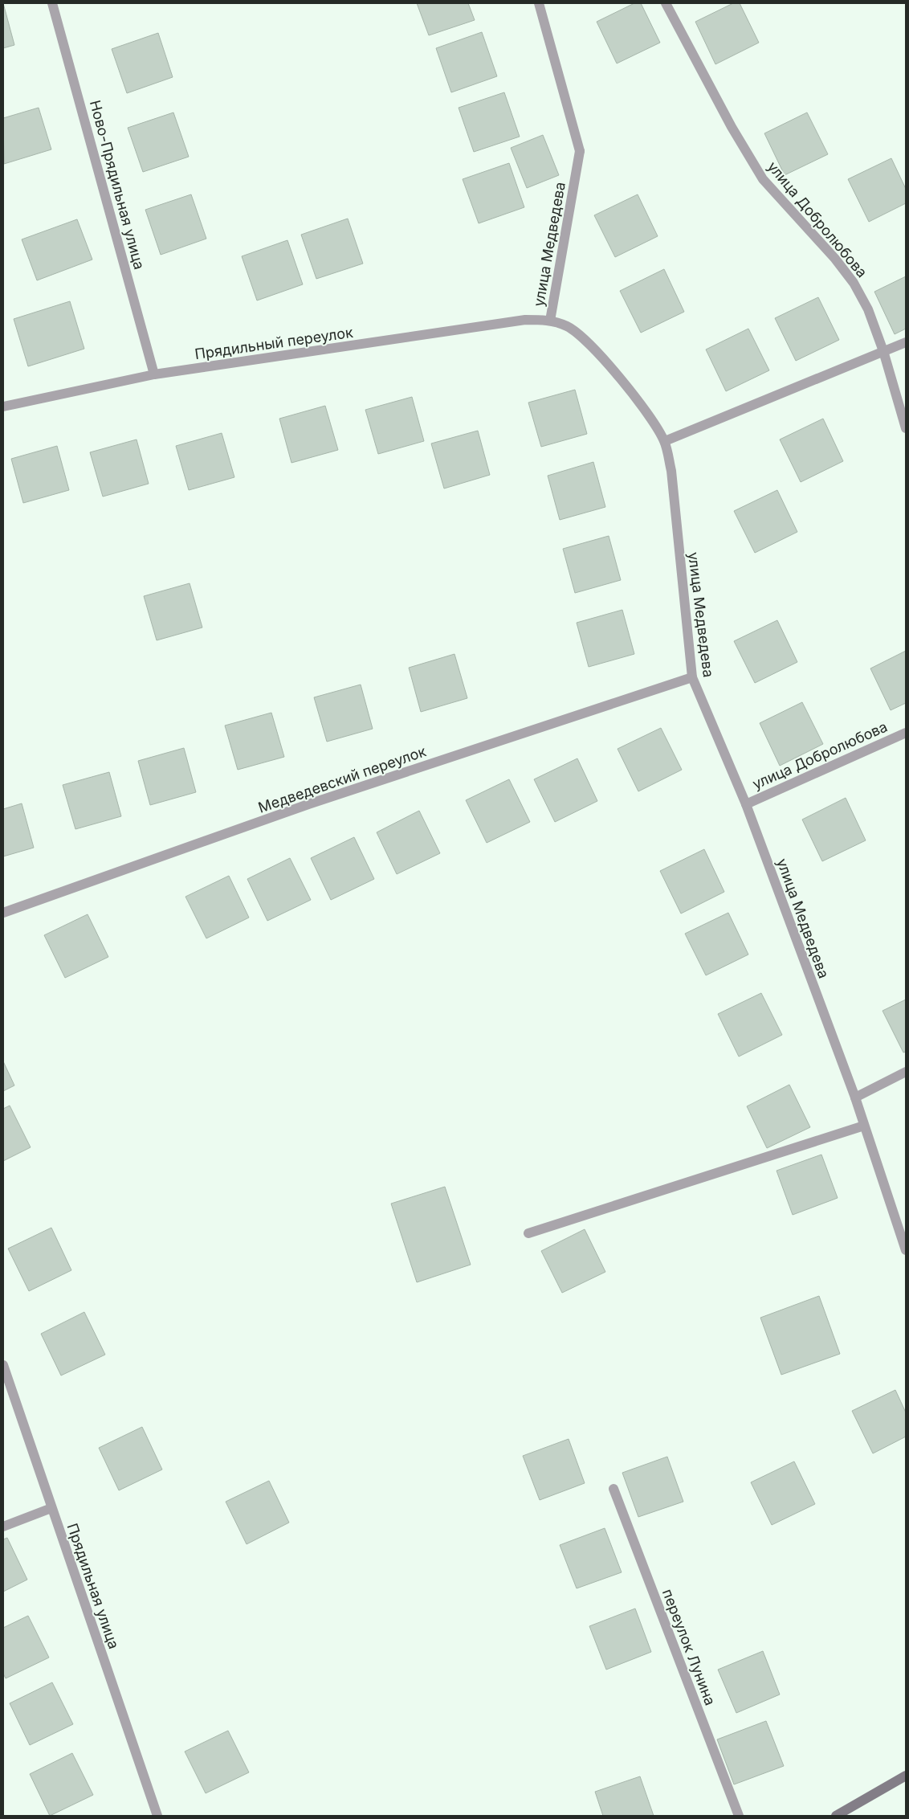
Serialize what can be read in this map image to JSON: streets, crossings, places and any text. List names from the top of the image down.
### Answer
{
  "streets": {
    "street": [
      "Ново-Прядильная улица",
      "улица Добролюбова",
      "улица Медведева",
      "Прядильный переулок",
      "Медведевский переулок",
      "Прядильная улица",
      "переулок Лунина"
    ]
  },
  "crossings": [
    ["Ново-Прядильная улица", "Прядильный переулок"],
    ["улица Добролюбова", "улица Медведева"],
    ["улица Медведева", "Прядильный переулок"],
    ["улица Медведева", "Медведевский переулок"]
  ]
}
